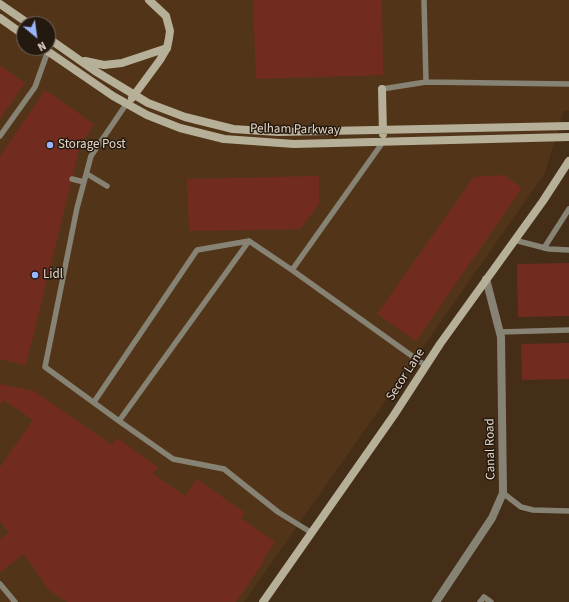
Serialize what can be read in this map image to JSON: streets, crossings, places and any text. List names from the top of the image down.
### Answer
{
  "streets": {
    "main road": ["Pelham Parkway", "Secor Lane"],
    "street": ["Canal Road"]
  },
  "crossings": [
    ["Secor Lane", "Canal Road"]
  ],
  "places": ["Storage Post", "Lidl"],
  "north": "bottom right"
}
